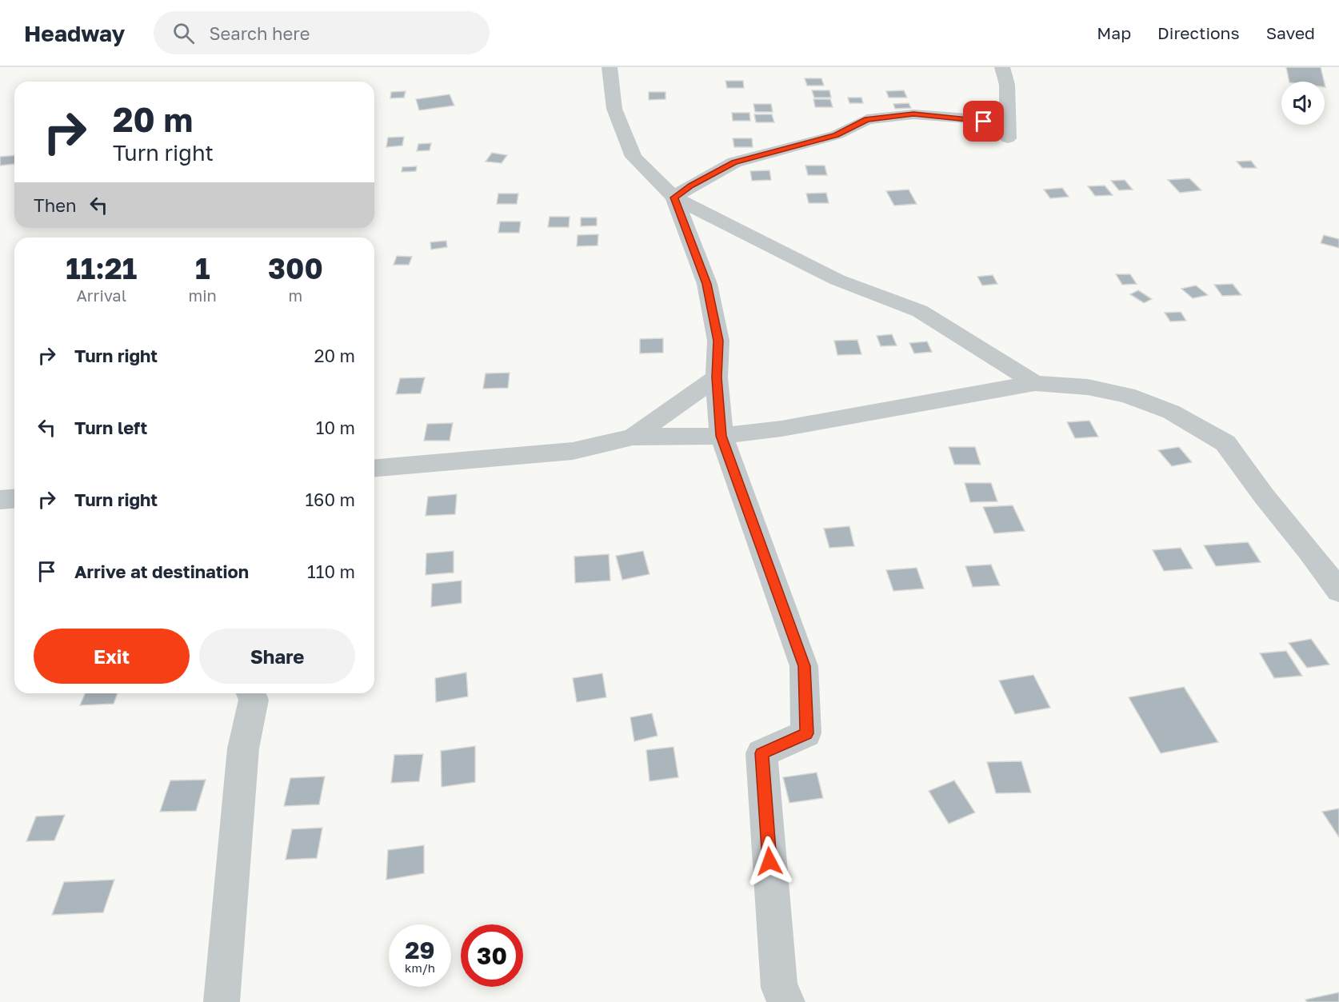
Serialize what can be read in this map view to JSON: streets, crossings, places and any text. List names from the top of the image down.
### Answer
{
  "page": {
    "header": "Headway",
    "search": "Search here",
    "nav": ["Map", "Directions", "Saved"],
    "turn": ["20 m", "Turn right"],
    "then": "Then",
    "eta": [
      "11:21",
      "Arrival",
      "1",
      "min",
      "300",
      "m"
    ],
    "list": [
      {
        "name": "Turn right",
        "value": "20 m"
      },
      {
        "name": "Turn left",
        "value": "10 m"
      },
      {
        "name": "Turn right",
        "value": "160 m"
      },
      {
        "name": "Arrive at destination",
        "value": "110 m"
      }
    ],
    "buttons": ["Exit", "Share"],
    "speed": "29 km/h",
    "limit": "30"
  }
}
